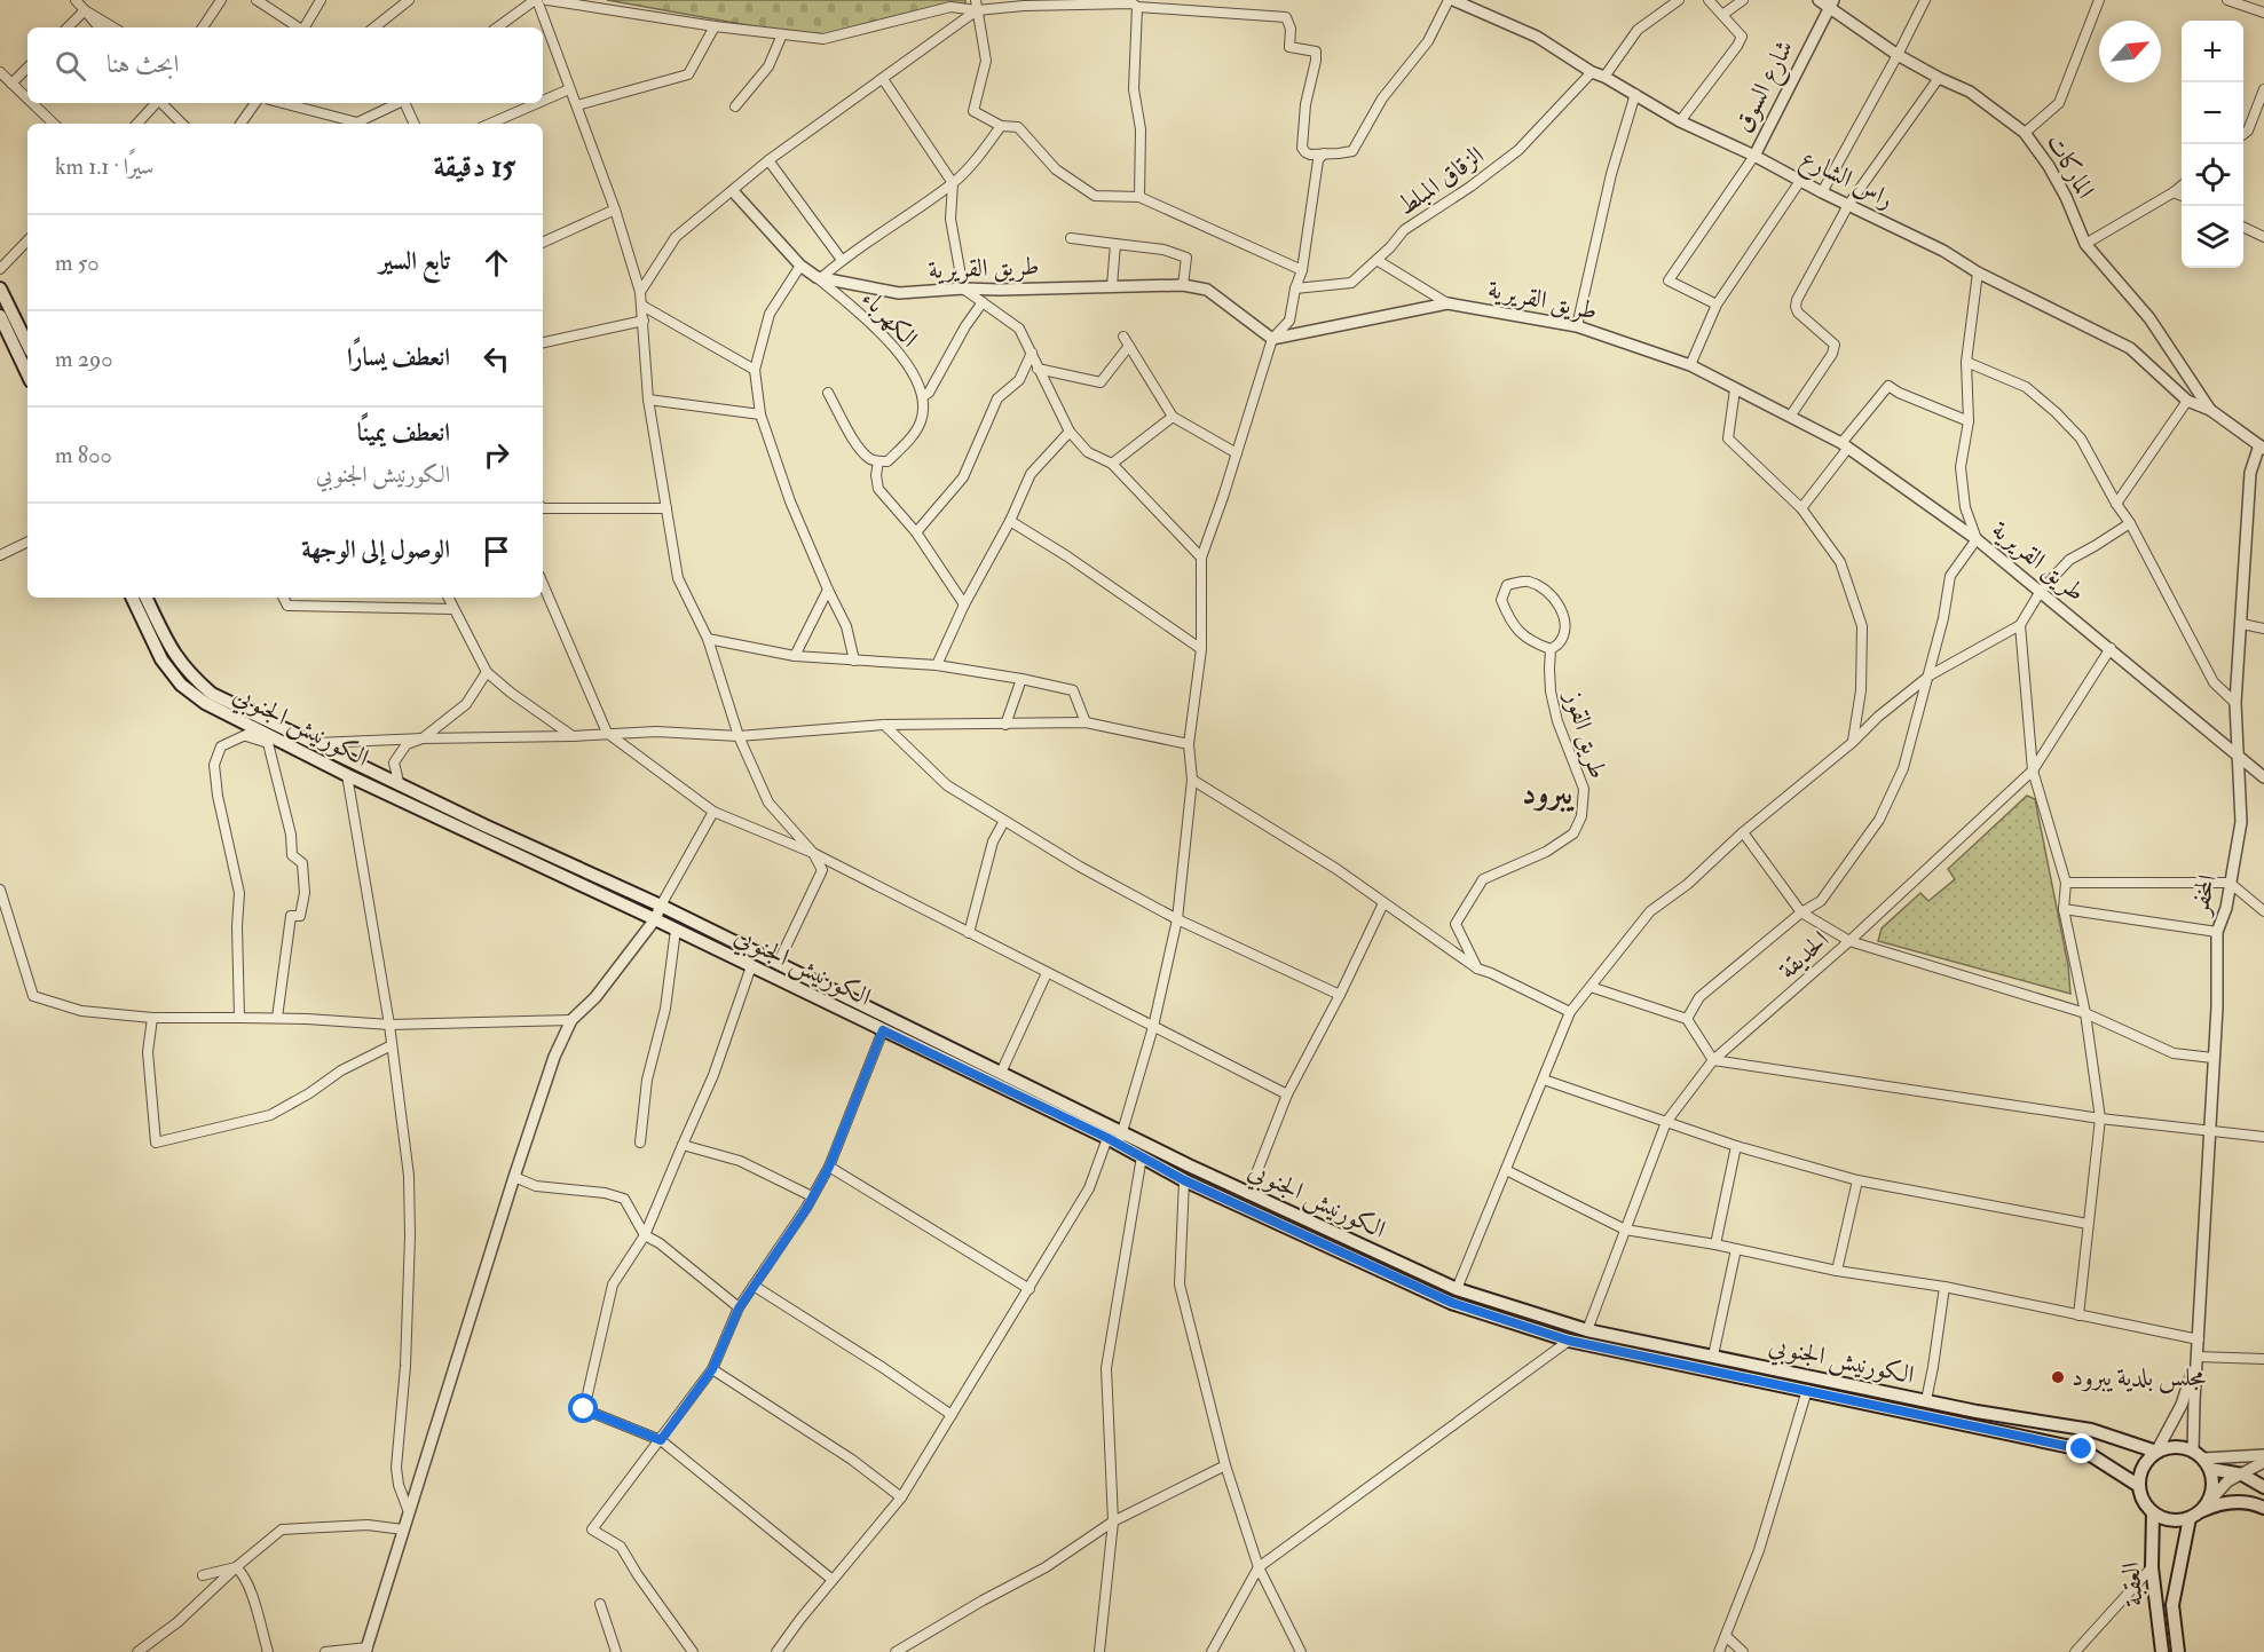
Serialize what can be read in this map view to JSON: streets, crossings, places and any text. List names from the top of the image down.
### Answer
{
  "streets": {
    "main road": ["الكورنيش الجنوبي", "العقبة"],
    "street": [
      "شارع السوق",
      "الماركات",
      "راس الشارع",
      "الزقاق المبلط",
      "طريق القريرية",
      "الكهرباء",
      "طريق القوز",
      "المخفر",
      "الحديقة"
    ]
  },
  "crossings": [
    ["شارع السوق", "الماركات"],
    ["شارع السوق", "راس الشارع"],
    ["الماركات", "راس الشارع"],
    ["راس الشارع", "الزقاق المبلط"],
    ["طريق القريرية", "الكهرباء"],
    ["طريق القريرية", "المخفر"],
    ["طريق القريرية", "الحديقة"],
    ["الكورنيش الجنوبي", "الحديقة"],
    ["الكورنيش الجنوبي", "العقبة"]
  ],
  "districts": ["يبرود"],
  "places": ["مجلس بلدية يبرود"],
  "north": "top right",
  "page": {
    "map_buttons": ["+", "−"],
    "search": "ابحث هنا",
    "heading": ["15 دقيقة", "سيرًا · 1.1 km"],
    "list": [
      ["تابع السير", "50 m"],
      ["انعطف يسارًا", "290 m"],
      ["انعطف يمينًا", "الكورنيش الجنوبي", "800 m"],
      "الوصول إلى الوجهة"
    ]
  }
}
